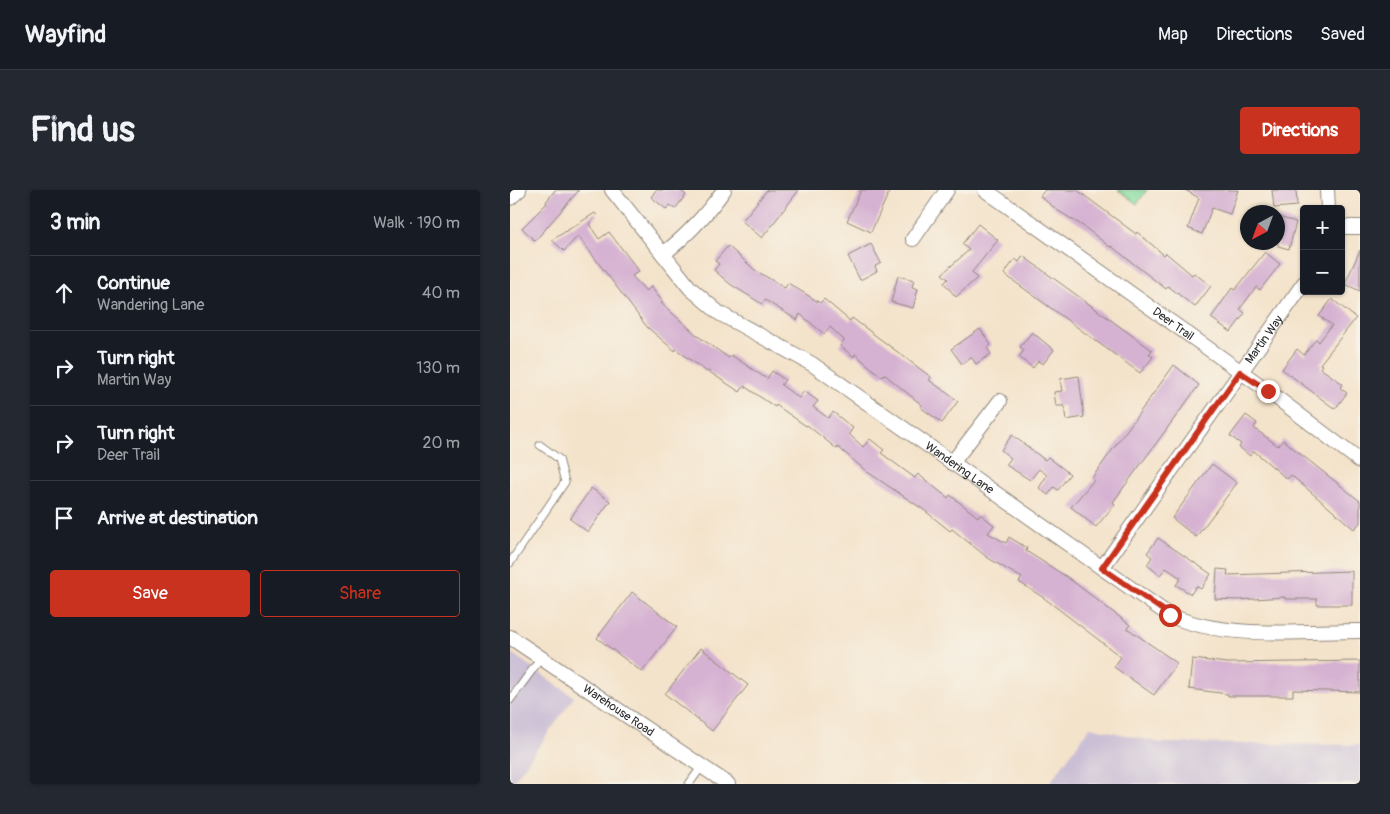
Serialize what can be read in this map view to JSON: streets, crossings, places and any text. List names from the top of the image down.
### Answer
{
  "streets": {
    "street": [
      "Deer Trail",
      "Martin Way",
      "Wandering Lane",
      "Warehouse Road"
    ]
  },
  "crossings": [
    ["Deer Trail", "Martin Way"],
    ["Martin Way", "Wandering Lane"]
  ],
  "north": "bottom left",
  "page": {
    "header": "Wayfind",
    "nav": ["Map", "Directions", "Saved"],
    "buttons": [
      "Directions",
      ["Save", "Share"]
    ],
    "title": "Find us",
    "heading": ["3 min", "Walk · 190 m"],
    "map_buttons": ["+", "−"],
    "list": [
      ["Continue", "Wandering Lane", "40 m"],
      ["Turn right", "Martin Way", "130 m"],
      ["Turn right", "Deer Trail", "20 m"],
      "Arrive at destination"
    ]
  }
}
